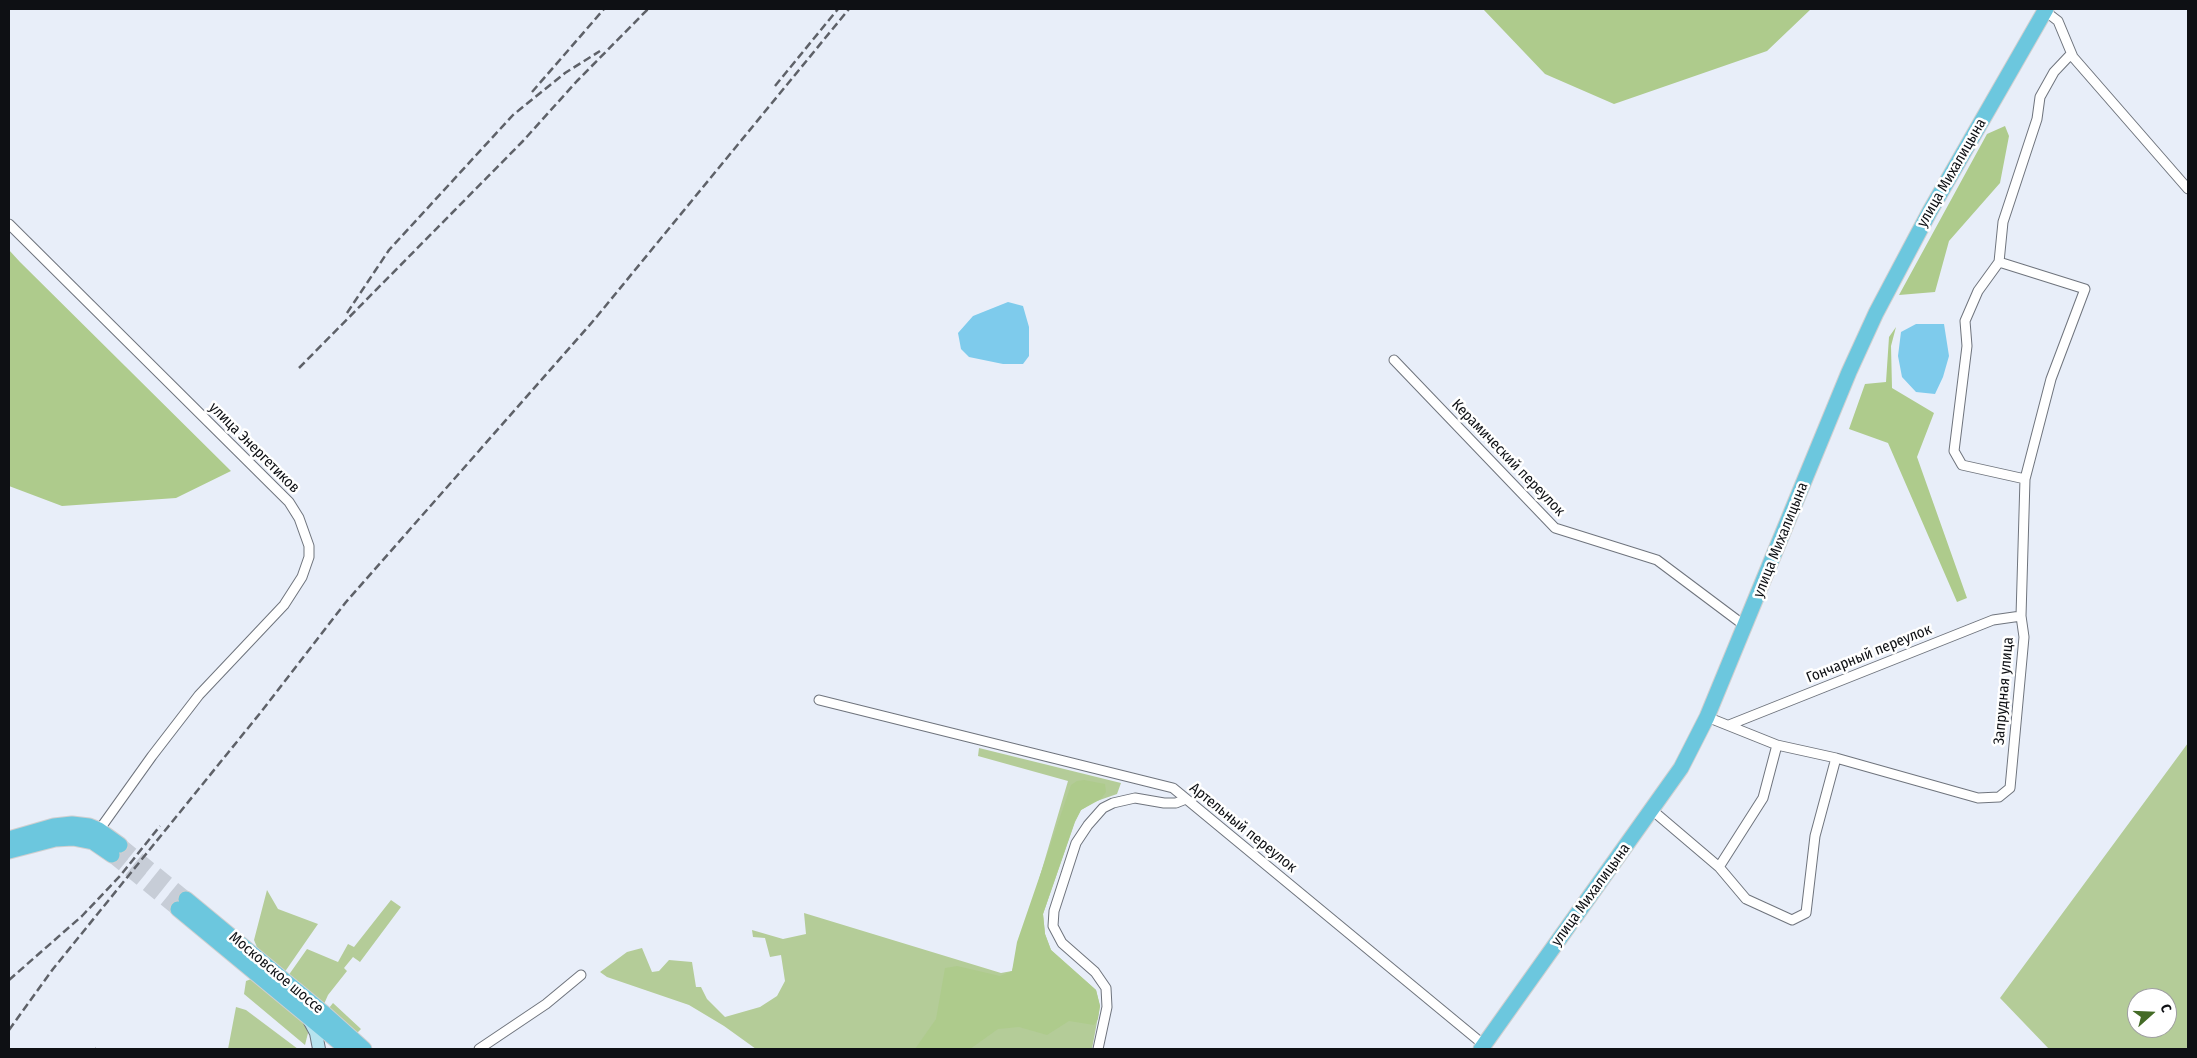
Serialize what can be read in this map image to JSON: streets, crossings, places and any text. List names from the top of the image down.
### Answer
{
  "streets": {
    "main road": ["улица Михалицына", "Московское шоссе"],
    "street": [
      "улица Энергетиков",
      "Керамический переулок",
      "Гончарный переулок",
      "Запрудная улица",
      "Артельный переулок"
    ]
  },
  "crossings": [
    ["улица Михалицына", "Керамический переулок"],
    ["улица Михалицына", "Запрудная улица"],
    ["улица Михалицына", "Артельный переулок"],
    ["Гончарный переулок", "Запрудная улица"]
  ],
  "north": "right"
}
